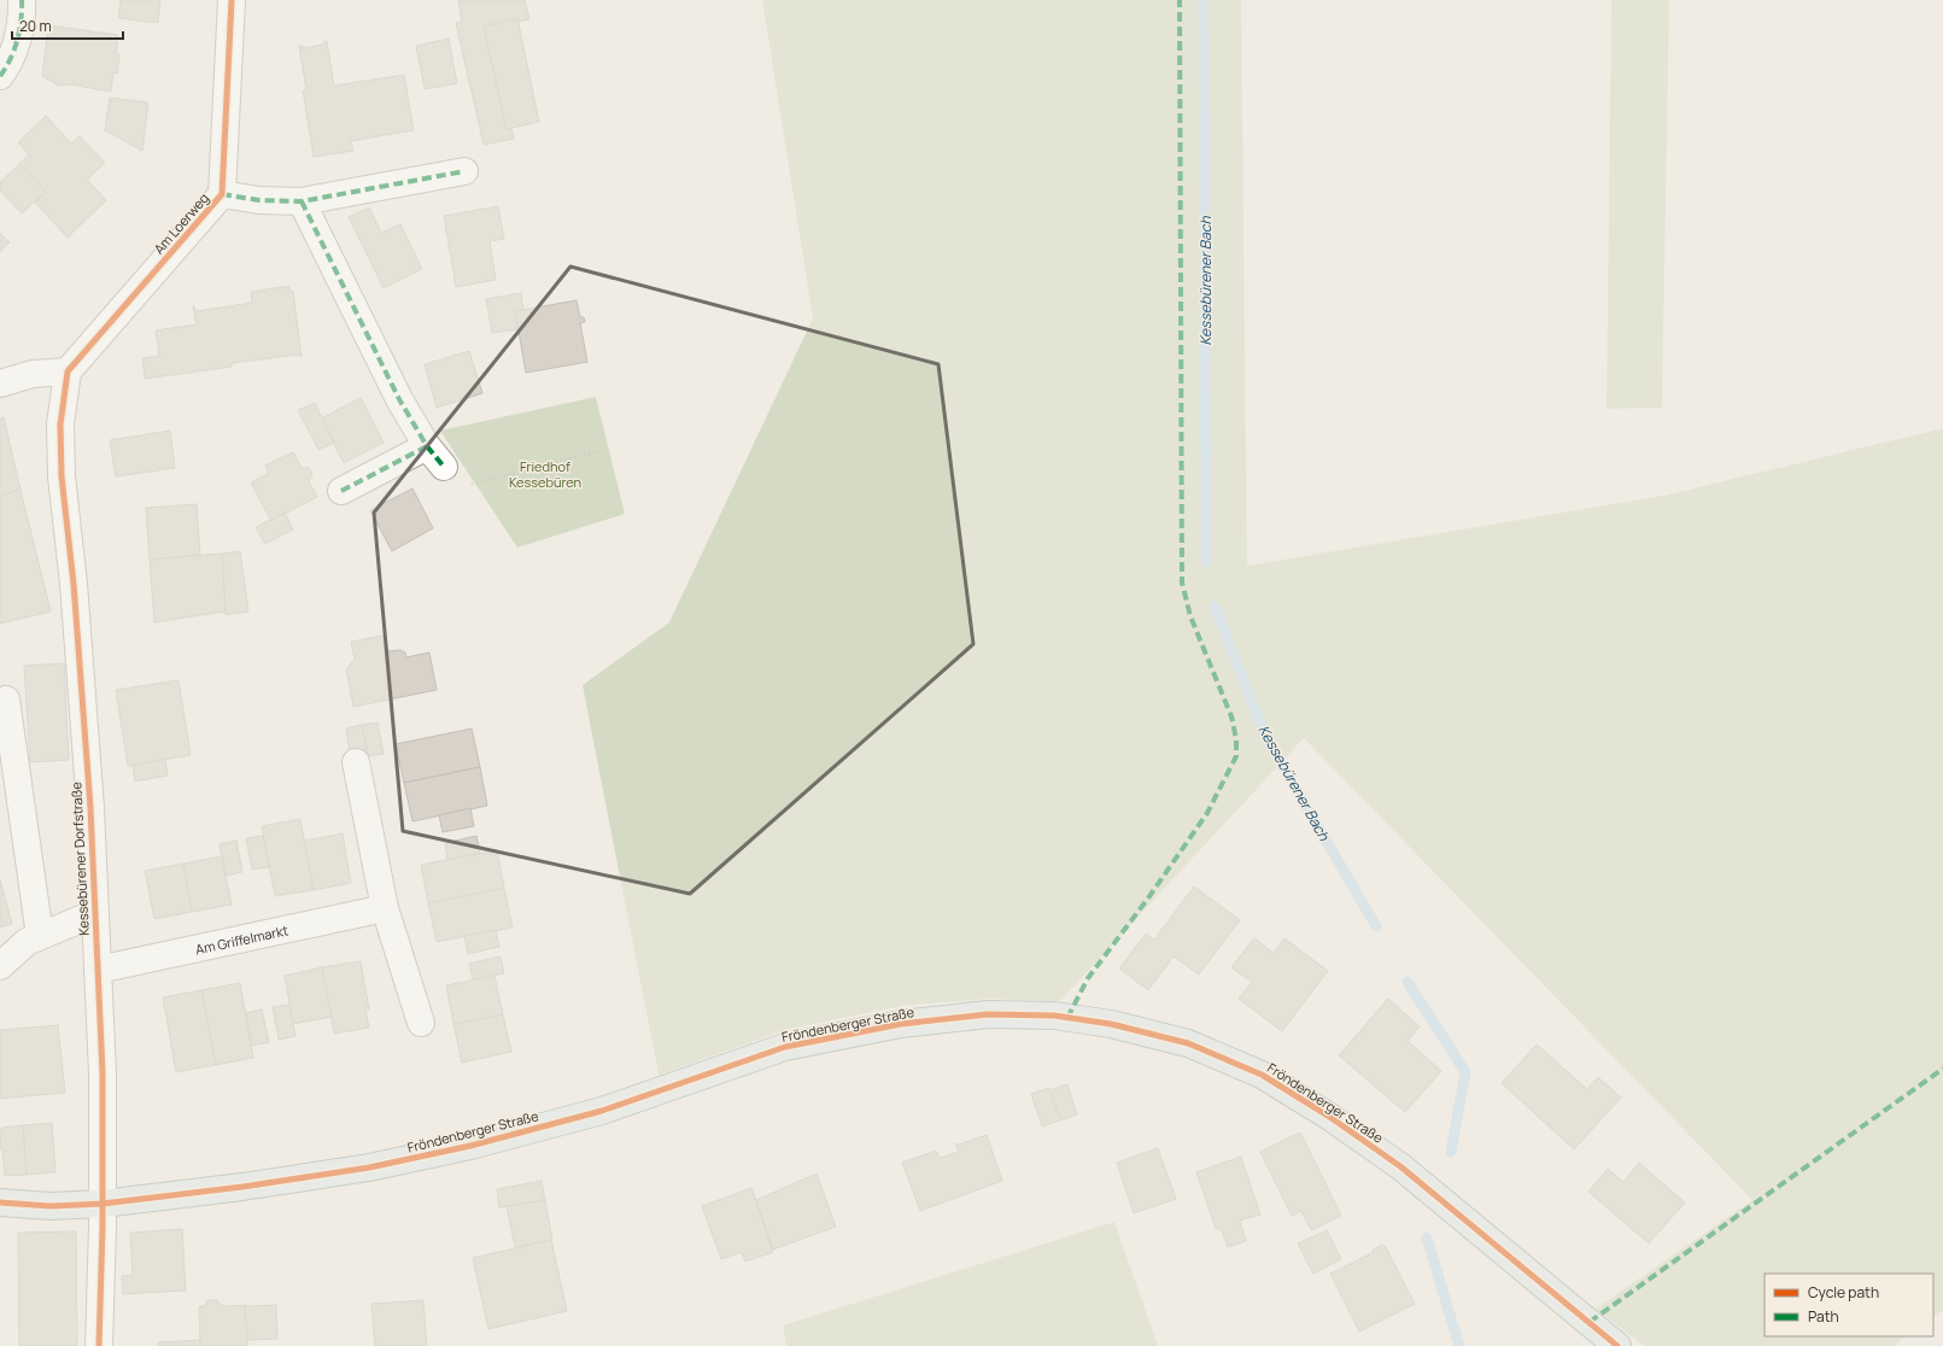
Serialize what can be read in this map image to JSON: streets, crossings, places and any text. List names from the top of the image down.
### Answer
{
  "streets": {
    "main road": ["Fröndenberger Straße"],
    "street": ["Am Loerweg", "Kessebürener Dorfstraße", "Am Griffelmarkt"]
  },
  "crossings": [
    ["Am Loerweg", "Kessebürener Dorfstraße"],
    ["Kessebürener Dorfstraße", "Am Griffelmarkt"],
    ["Kessebürener Dorfstraße", "Fröndenberger Straße"]
  ],
  "water": ["Kessebürener Bach"],
  "parks": ["Friedhof Kessebüren"],
  "legend": ["Cycle path", "Path"],
  "scale_bar": "20 m"
}
